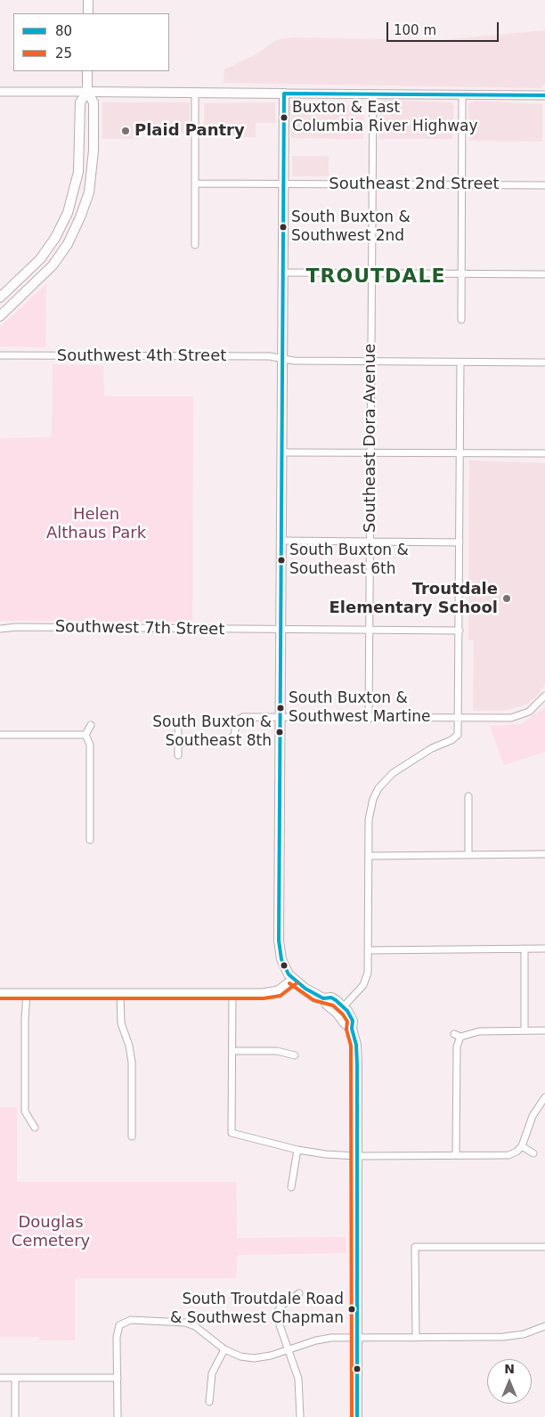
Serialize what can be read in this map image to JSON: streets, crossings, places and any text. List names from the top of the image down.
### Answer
{
  "streets": {
    "street": [
      "Southeast 2nd Street",
      "Southwest 4th Street",
      "Southeast Dora Avenue",
      "Southwest 7th Street"
    ]
  },
  "crossings": [
    ["Southeast 2nd Street", "Southeast Dora Avenue"],
    ["Southwest 4th Street", "Southeast Dora Avenue"],
    ["Southeast Dora Avenue", "Southwest 7th Street"]
  ],
  "districts": ["TROUTDALE"],
  "parks": ["Helen Althaus Park", "Douglas Cemetery"],
  "places": [
    "Buxton & East Columbia River Highway",
    "Plaid Pantry",
    "South Buxton & Southwest 2nd",
    "South Buxton & Southeast 6th",
    "Troutdale Elementary School",
    "South Buxton & Southwest Martine",
    "South Buxton & Southeast 8th",
    "South Troutdale Road & Southwest Chapman"
  ],
  "lines": ["transit line 80", "transit line 25"],
  "legend": ["80", "25"],
  "scale_bar": "100 m",
  "north": "top"
}
